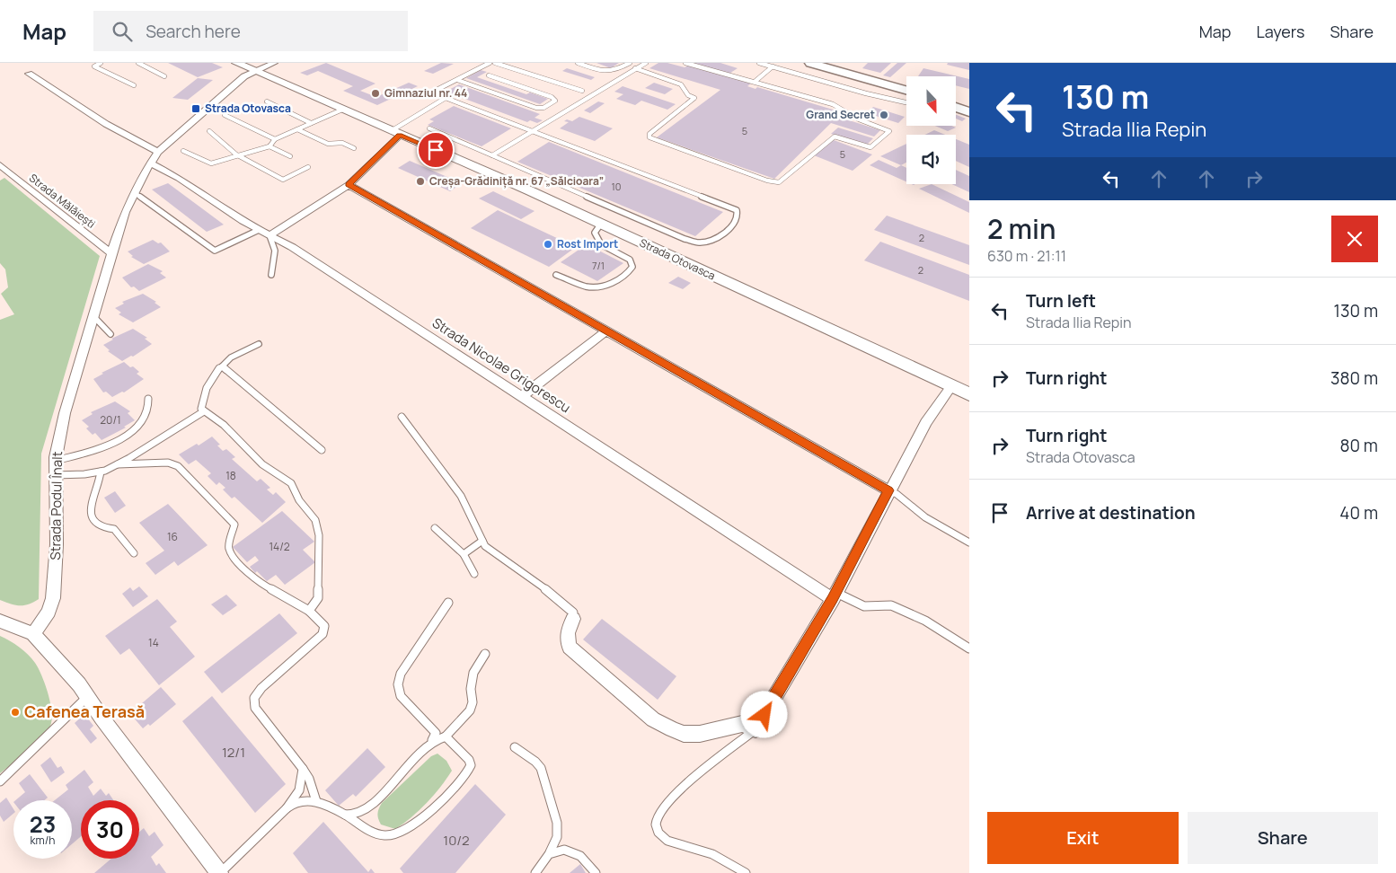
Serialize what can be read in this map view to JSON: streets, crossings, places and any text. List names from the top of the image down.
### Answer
{
  "streets": {
    "street": [
      "Strada Mălăiești",
      "Strada Otovasca",
      "Strada Nicolae Grigorescu",
      "Strada Podul Înalt"
    ]
  },
  "crossings": [
    ["Strada Mălăiești", "Strada Podul Înalt"],
    ["Strada Otovasca", "Strada Podul Înalt"],
    ["Strada Nicolae Grigorescu", "Strada Podul Înalt"]
  ],
  "places": {
    "other": [
      "Gimnaziul nr. 44",
      "Grand Secret",
      "Creșa-Grădiniță nr. 67 „Sălcioara”",
      "Rost Import",
      "Cafenea Terasă"
    ],
    "transit": ["Strada Otovasca"]
  },
  "house_numbers": [
    "5",
    "5",
    "10",
    "2",
    "7/1",
    "2",
    "20/1",
    "18",
    "16",
    "14/2",
    "14",
    "12/1",
    "10/2"
  ],
  "north": "bottom",
  "page": {
    "header": "Map",
    "search": "Search here",
    "nav": ["Map", "Layers", "Share"],
    "turn": ["130 m", "Strada Ilia Repin"],
    "heading": ["2 min", "630 m · 21:11"],
    "list": [
      {
        "name": "Turn left",
        "note": "Strada Ilia Repin",
        "value": "130 m"
      },
      {
        "name": "Turn right",
        "value": "380 m"
      },
      {
        "name": "Turn right",
        "note": "Strada Otovasca",
        "value": "80 m"
      },
      {
        "name": "Arrive at destination",
        "value": "40 m"
      }
    ],
    "speed": "23 km/h",
    "limit": "30",
    "buttons": ["Exit", "Share"]
  }
}
